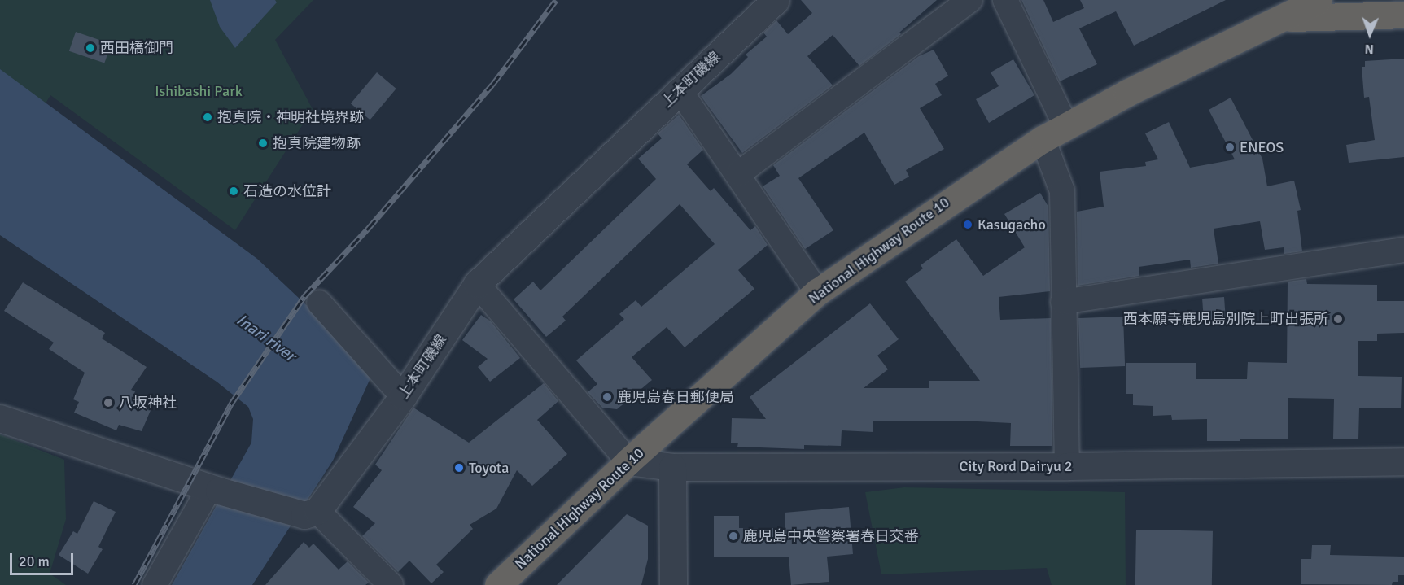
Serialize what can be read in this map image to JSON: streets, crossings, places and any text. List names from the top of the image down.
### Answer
{
  "streets": {
    "highway": ["National Highway Route 10"],
    "street": ["上本町磯線", "City Rord Dairyu 2"]
  },
  "crossings": [
    ["National Highway Route 10", "City Rord Dairyu 2"]
  ],
  "water": ["Inari river"],
  "parks": ["Ishibashi Park"],
  "places": [
    "西田橋御門",
    "抱真院・神明社境界跡",
    "抱真院建物跡",
    "ENEOS",
    "石造の水位計",
    "Kasugacho",
    "西本願寺鹿児島別院上町出張所",
    "鹿児島春日郵便局",
    "八坂神社",
    "Toyota",
    "鹿児島中央警察署春日交番"
  ],
  "scale_bar": "20 m",
  "north": "bottom"
}
